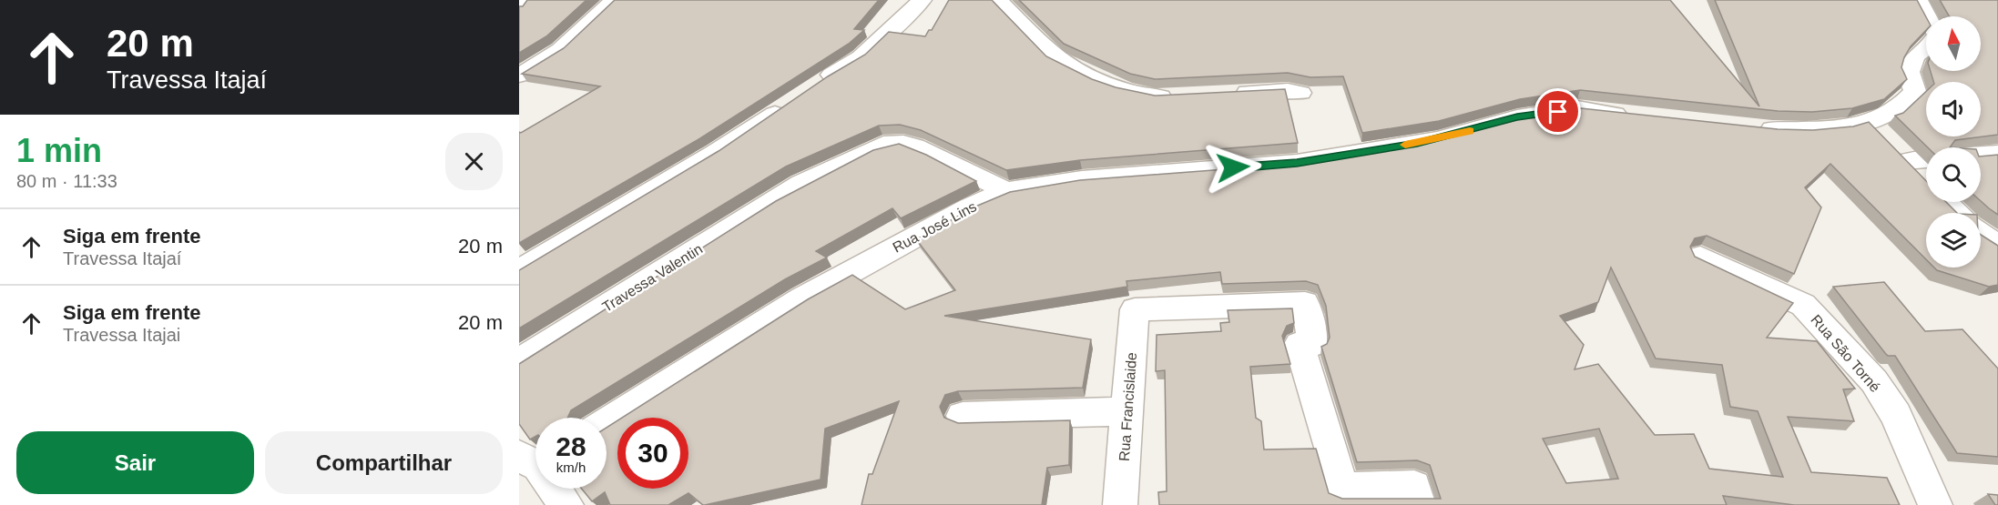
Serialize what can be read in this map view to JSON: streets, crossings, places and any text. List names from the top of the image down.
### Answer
{
  "streets": {
    "street": [
      "Rua José Lins",
      "Travessa Valentin",
      "Rua São Torné",
      "Rua Francislaide"
    ]
  },
  "crossings": [
    ["Rua José Lins", "Travessa Valentin"]
  ],
  "north": "top",
  "page": {
    "turn": ["20 m", "Travessa Itajaí"],
    "heading": ["1 min", "80 m · 11:33"],
    "list": [
      {
        "name": "Siga em frente",
        "note": "Travessa Itajaí",
        "value": "20 m"
      },
      {
        "name": "Siga em frente",
        "note": "Travessa Itajai",
        "value": "20 m"
      }
    ],
    "speed": "28 km/h",
    "limit": "30",
    "buttons": ["Sair", "Compartilhar"]
  }
}
